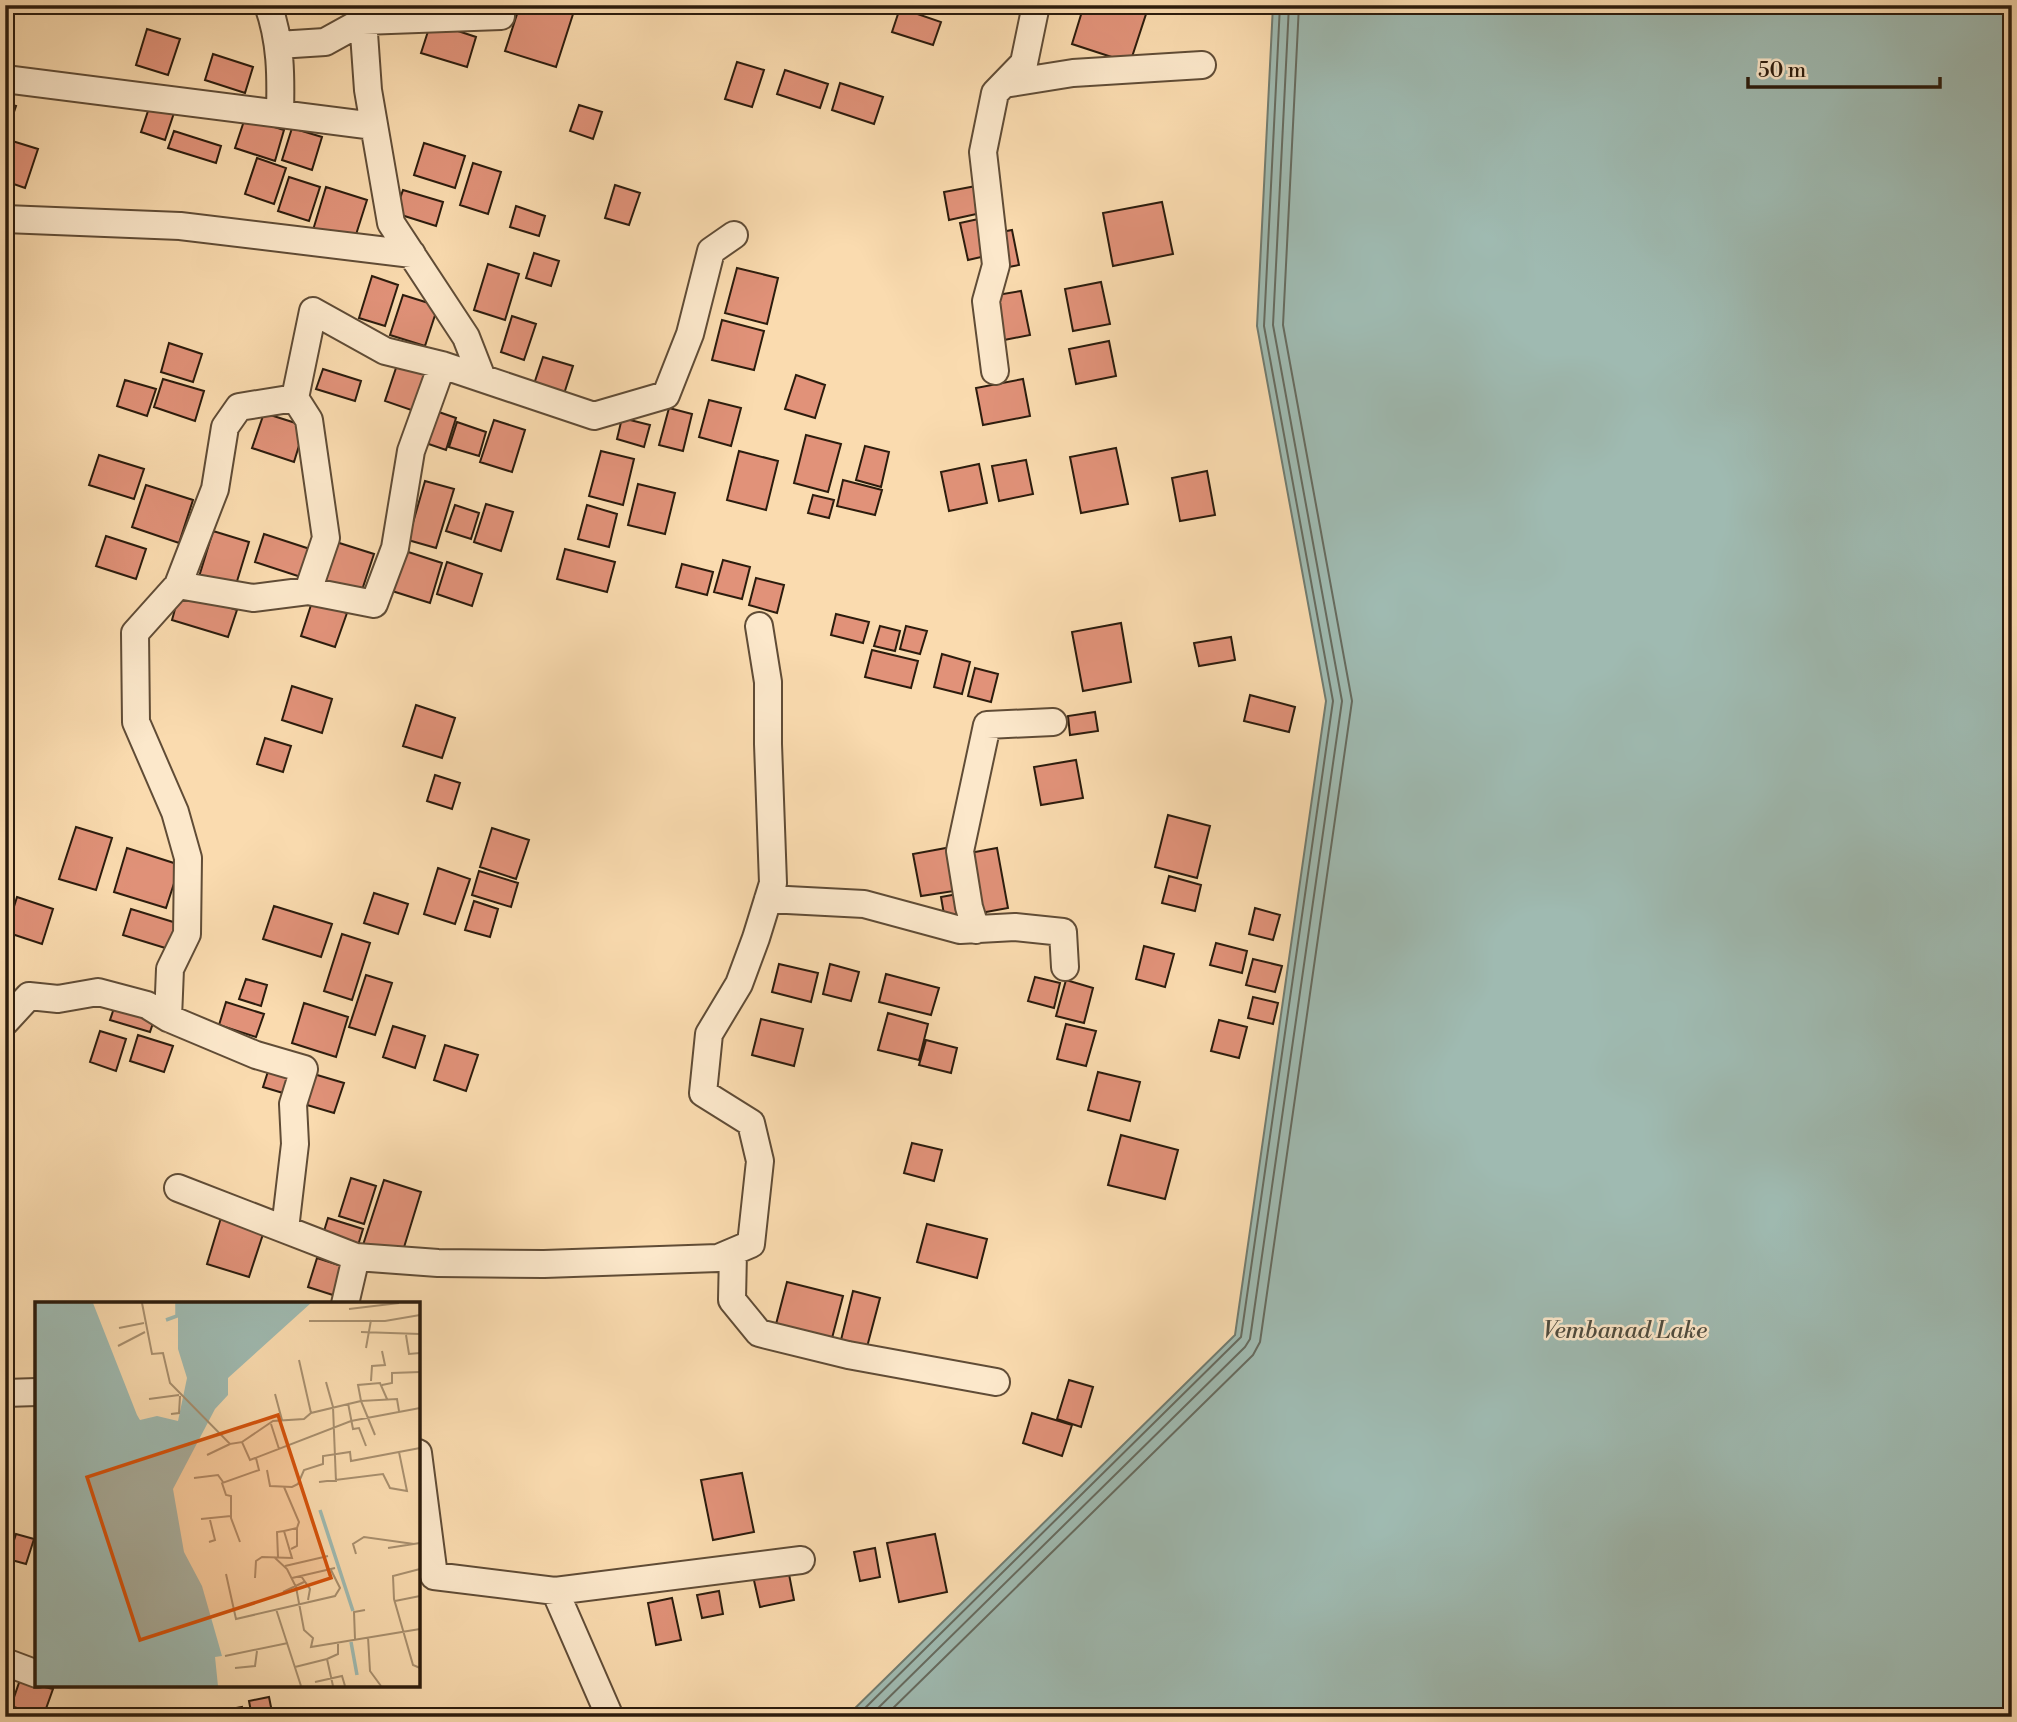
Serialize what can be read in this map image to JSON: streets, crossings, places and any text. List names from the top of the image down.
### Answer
{
  "water": ["Vembanad Lake"],
  "scale_bar": "50 m"
}
